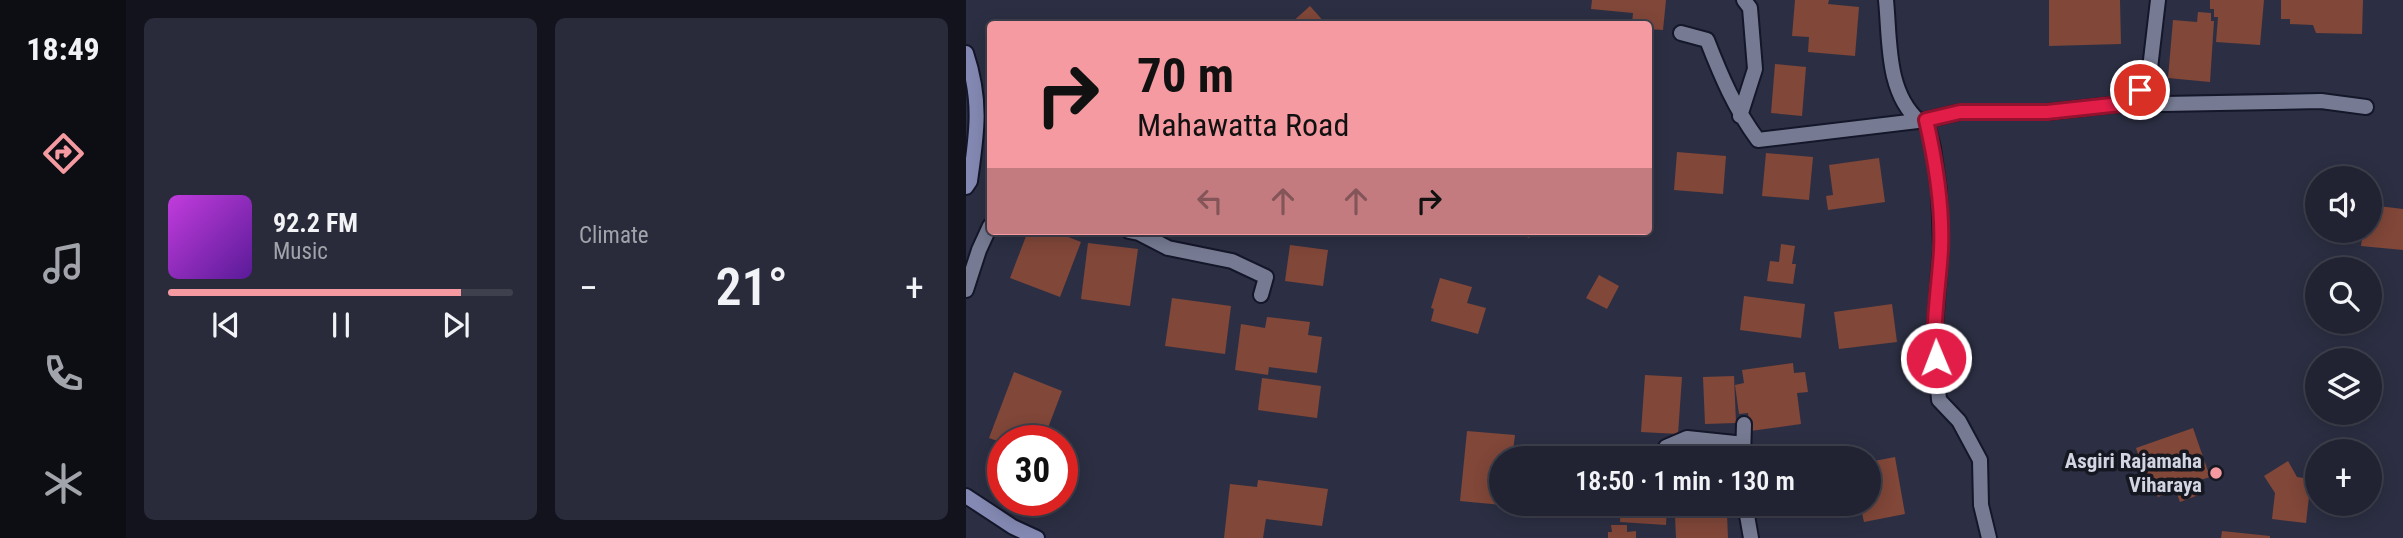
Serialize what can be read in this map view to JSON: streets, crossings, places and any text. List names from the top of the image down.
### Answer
{
  "places": ["Asgiri Rajamaha Viharaya"],
  "page": {
    "tabs": "18:49",
    "tile": "Climate",
    "turn": ["70 m", "Mahawatta Road"],
    "map_buttons": "+",
    "song": ["92.2 FM", "Music"],
    "heat": ["−", "21°", "+"],
    "limit": "30",
    "trip": "18:50 · 1 min · 130 m"
  }
}
